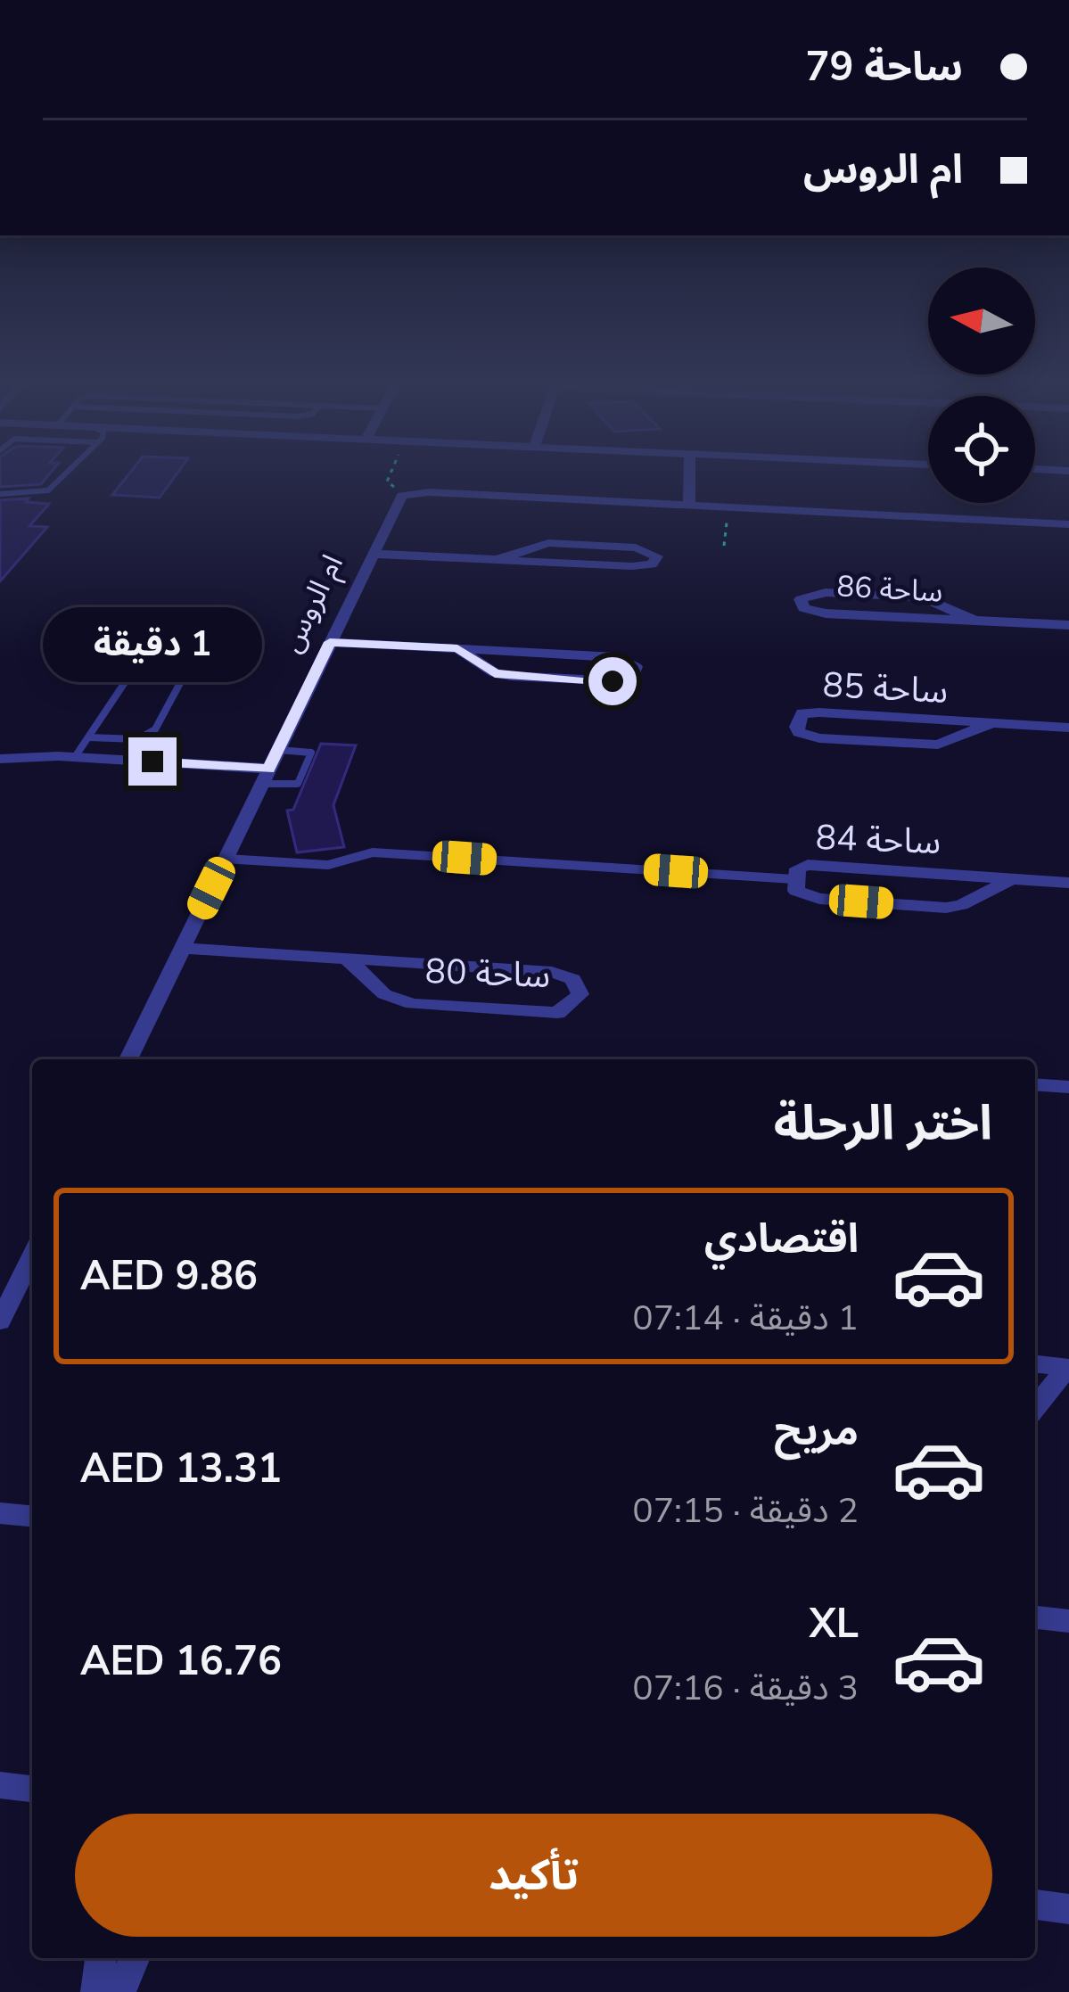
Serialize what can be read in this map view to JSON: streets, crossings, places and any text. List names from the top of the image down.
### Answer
{
  "streets": {
    "street": [
      "ساحة 86",
      "ام الروس",
      "ساحة 85",
      "ساحة 84",
      "ساحة 80"
    ]
  },
  "crossings": [
    ["ام الروس", "ساحة 80"]
  ],
  "north": "left",
  "page": {
    "banner": ["ساحة 79", "ام الروس"],
    "bubble": "1 دقيقة",
    "heading": "اختر الرحلة",
    "list": [
      {
        "name": "اقتصادي",
        "note": "1 دقيقة · 07:14",
        "value": "AED 9.86"
      },
      {
        "name": "مريح",
        "note": "2 دقيقة · 07:15",
        "value": "AED 13.31"
      },
      {
        "name": "XL",
        "note": "3 دقيقة · 07:16",
        "value": "AED 16.76"
      }
    ],
    "buttons": "تأكيد"
  }
}
